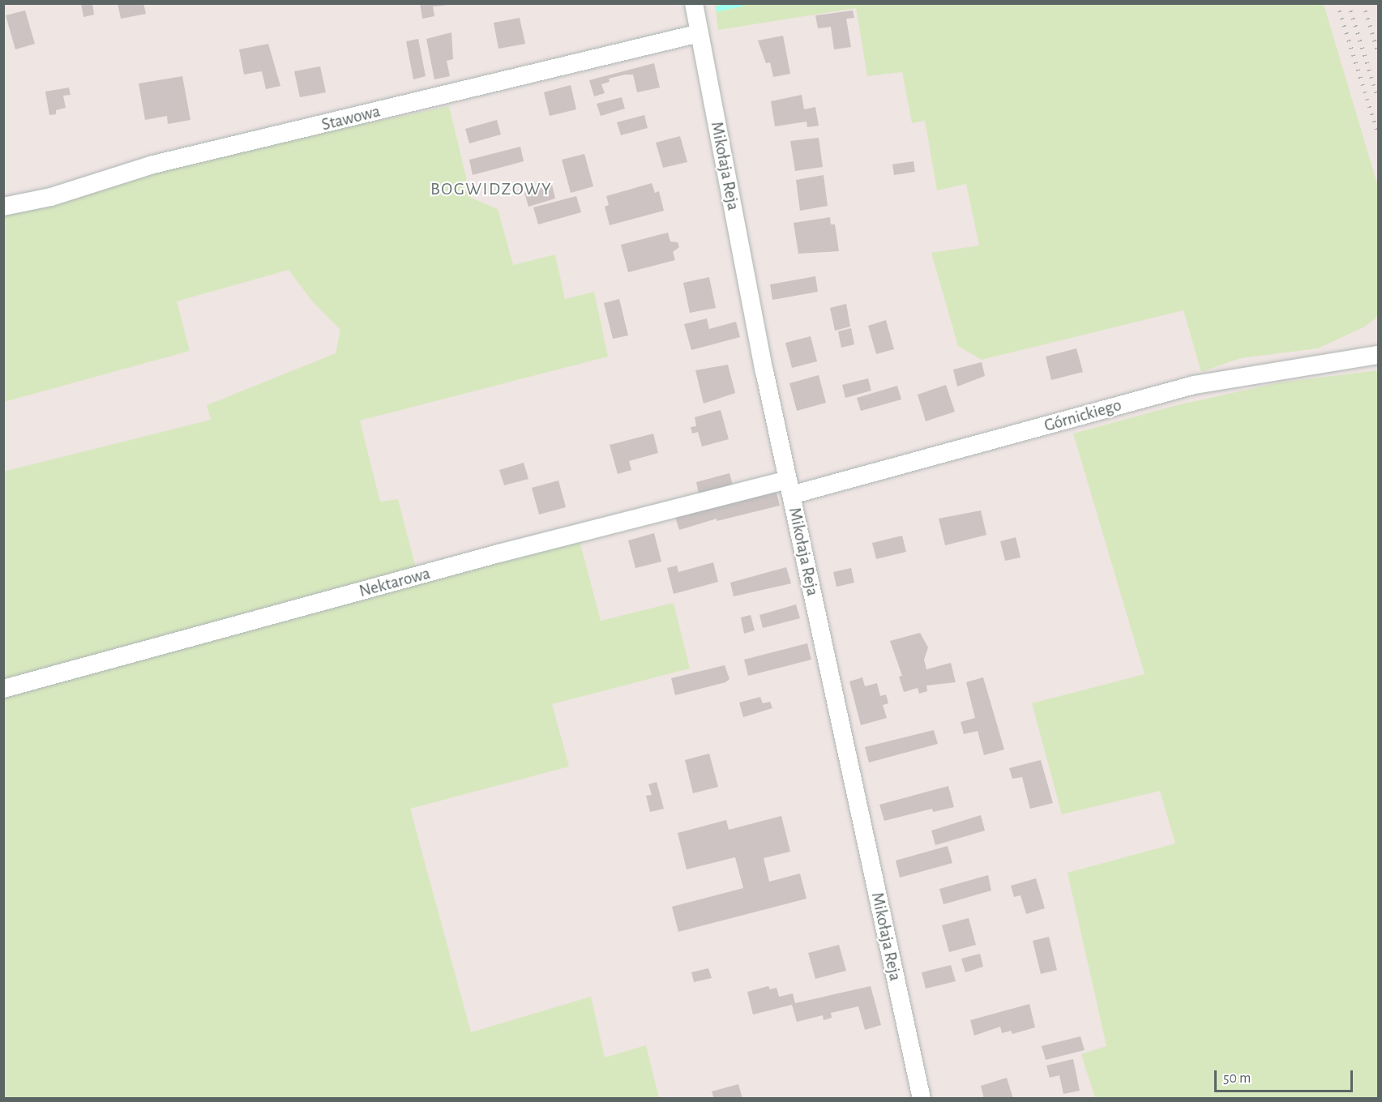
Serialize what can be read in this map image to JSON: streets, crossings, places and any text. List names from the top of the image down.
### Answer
{
  "streets": {
    "street": [
      "Stawowa",
      "Mikołaja Reja",
      "Górnickiego",
      "Nektarowa"
    ]
  },
  "crossings": [
    ["Stawowa", "Mikołaja Reja"],
    ["Mikołaja Reja", "Górnickiego"],
    ["Mikołaja Reja", "Nektarowa"],
    ["Górnickiego", "Nektarowa"]
  ],
  "districts": ["BOGWIDZOWY"],
  "scale_bar": "50 m"
}
